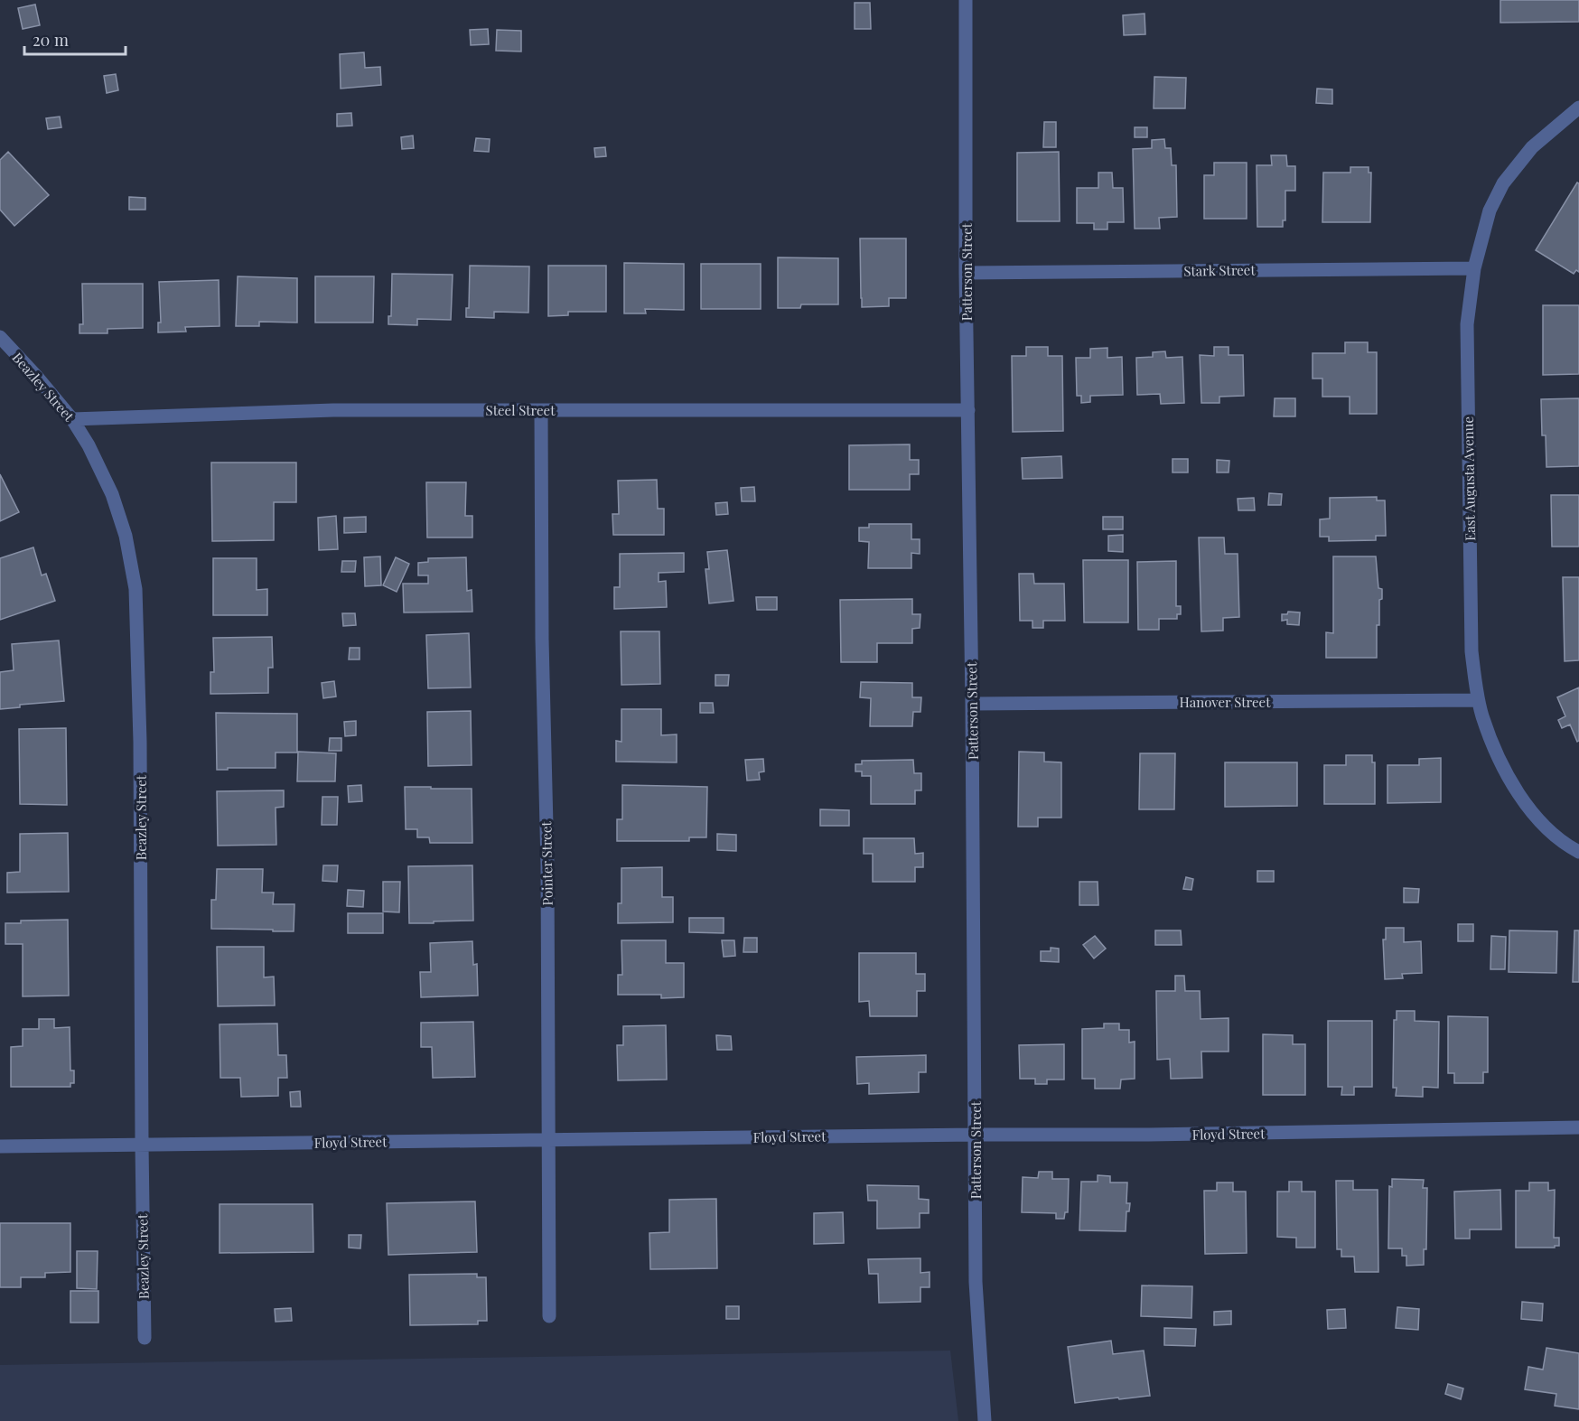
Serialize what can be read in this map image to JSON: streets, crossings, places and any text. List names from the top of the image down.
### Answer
{
  "streets": {
    "street": [
      "Stark Street",
      "Patterson Street",
      "Beazley Street",
      "Steel Street",
      "East Augusta Avenue",
      "Hanover Street",
      "Pointer Street",
      "Floyd Street"
    ]
  },
  "crossings": [
    ["Stark Street", "Patterson Street"],
    ["Stark Street", "East Augusta Avenue"],
    ["Patterson Street", "Steel Street"],
    ["Patterson Street", "Hanover Street"],
    ["Patterson Street", "Floyd Street"],
    ["Beazley Street", "Steel Street"],
    ["Beazley Street", "Floyd Street"],
    ["Steel Street", "Pointer Street"],
    ["East Augusta Avenue", "Hanover Street"],
    ["Pointer Street", "Floyd Street"]
  ],
  "scale_bar": "20 m"
}
